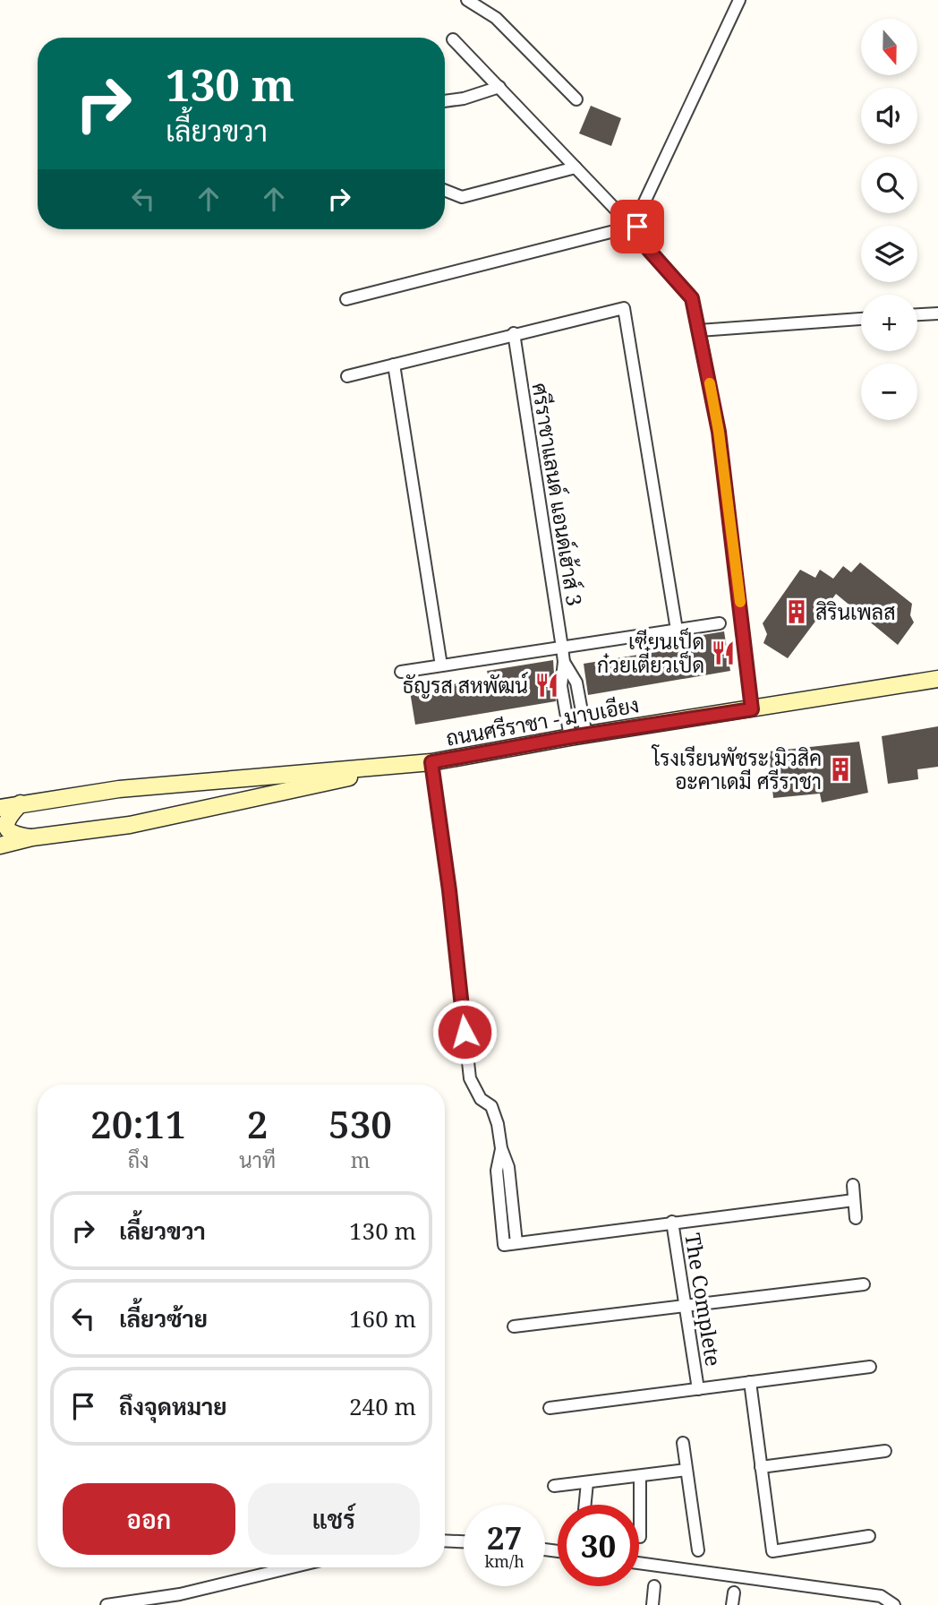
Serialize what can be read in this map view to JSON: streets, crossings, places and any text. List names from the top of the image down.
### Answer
{
  "streets": {
    "main road": ["ถนนศรีราชา - มาบเอียง"],
    "street": ["ศรีราชาแลนด์ แอนด์เฮ้าส์ 3", "The Complete"]
  },
  "crossings": [
    ["ศรีราชาแลนด์ แอนด์เฮ้าส์ 3", "ถนนศรีราชา - มาบเอียง"]
  ],
  "places": {
    "building": ["สิรินเพลส", "โรงเรียนพัชระ มิวสิค อะคาเดมี ศรีราชา"],
    "restaurant": ["เซียนเป็ด ก๋วยเตี๋ยวเป็ด", "ธัญรส สหพัฒน์"]
  },
  "north": "bottom",
  "page": {
    "map_buttons": ["+", "−"],
    "turn": ["130 m", "เลี้ยวขวา"],
    "eta": [
      "20:11",
      "ถึง",
      "2",
      "นาที",
      "530",
      "m"
    ],
    "list": [
      {
        "name": "เลี้ยวขวา",
        "value": "130 m"
      },
      {
        "name": "เลี้ยวซ้าย",
        "value": "160 m"
      },
      {
        "name": "ถึงจุดหมาย",
        "value": "240 m"
      }
    ],
    "buttons": ["ออก", "แชร์"],
    "speed": "27 km/h",
    "limit": "30"
  }
}
